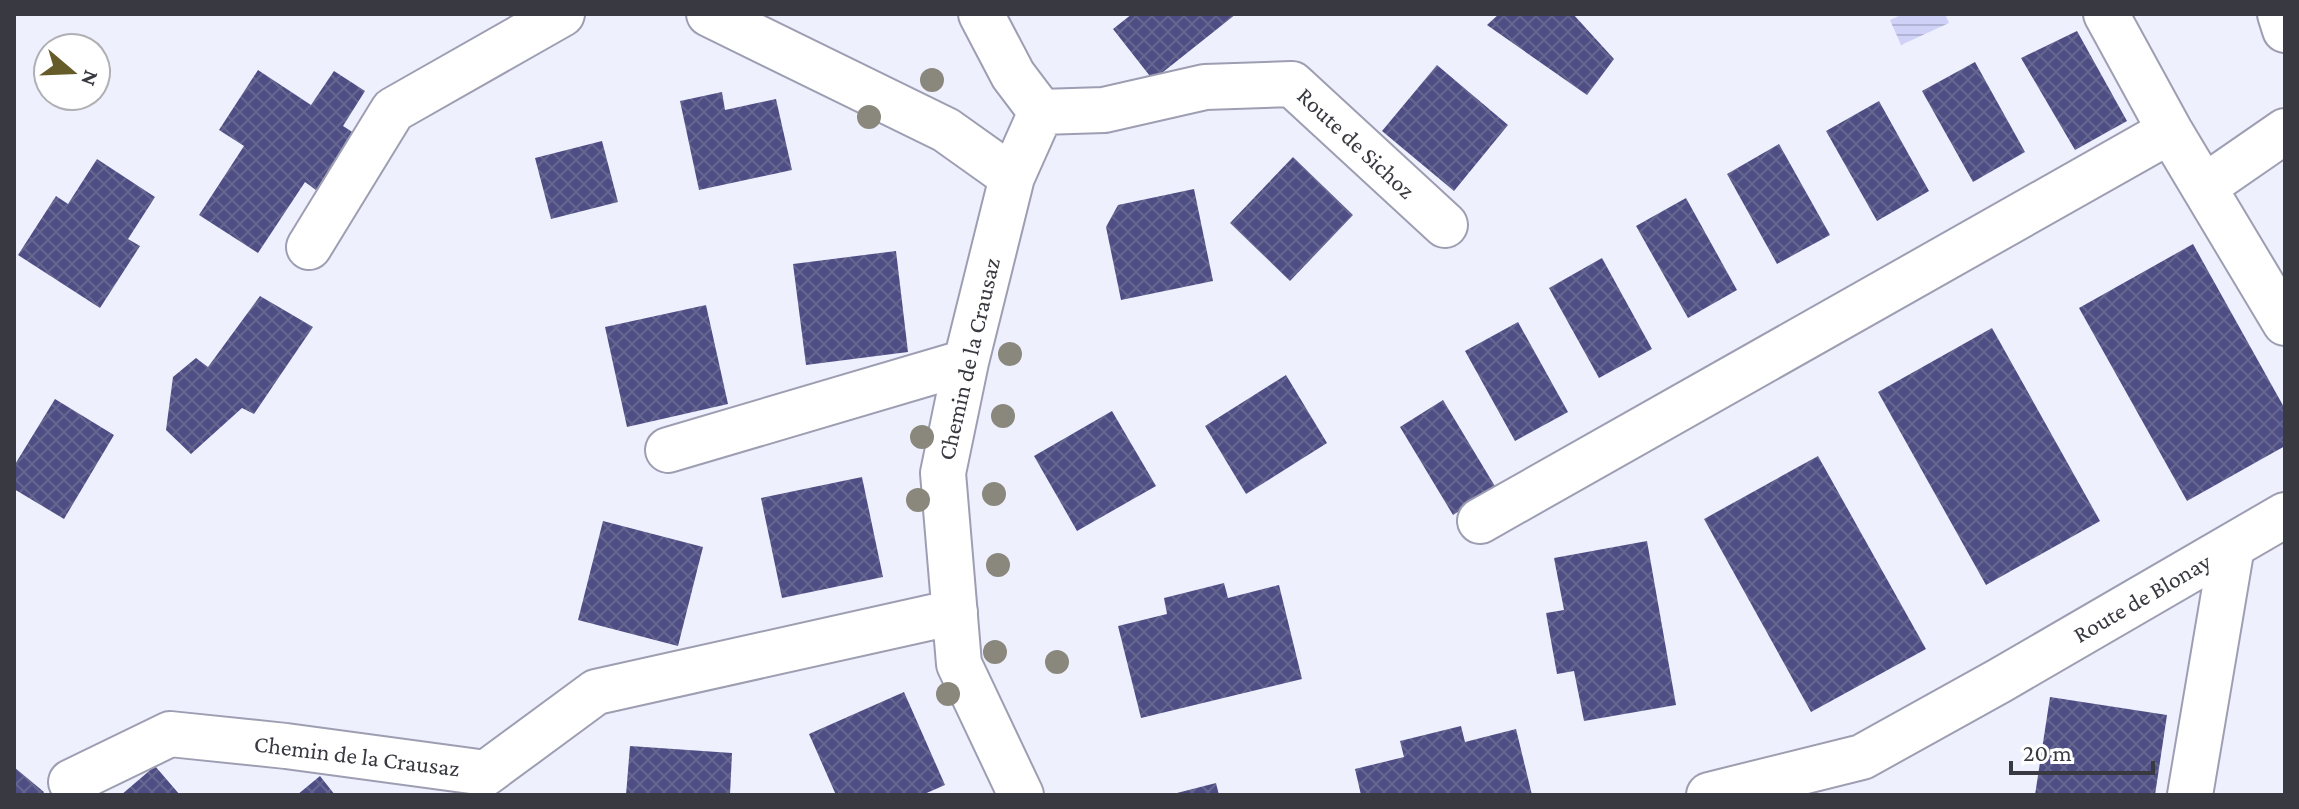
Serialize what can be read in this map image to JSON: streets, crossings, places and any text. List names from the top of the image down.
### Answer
{
  "streets": {
    "street": ["Route de Sichoz", "Chemin de la Crausaz", "Route de Blonay"]
  },
  "crossings": [
    ["Route de Sichoz", "Chemin de la Crausaz"]
  ],
  "scale_bar": "20 m",
  "north": "right"
}
